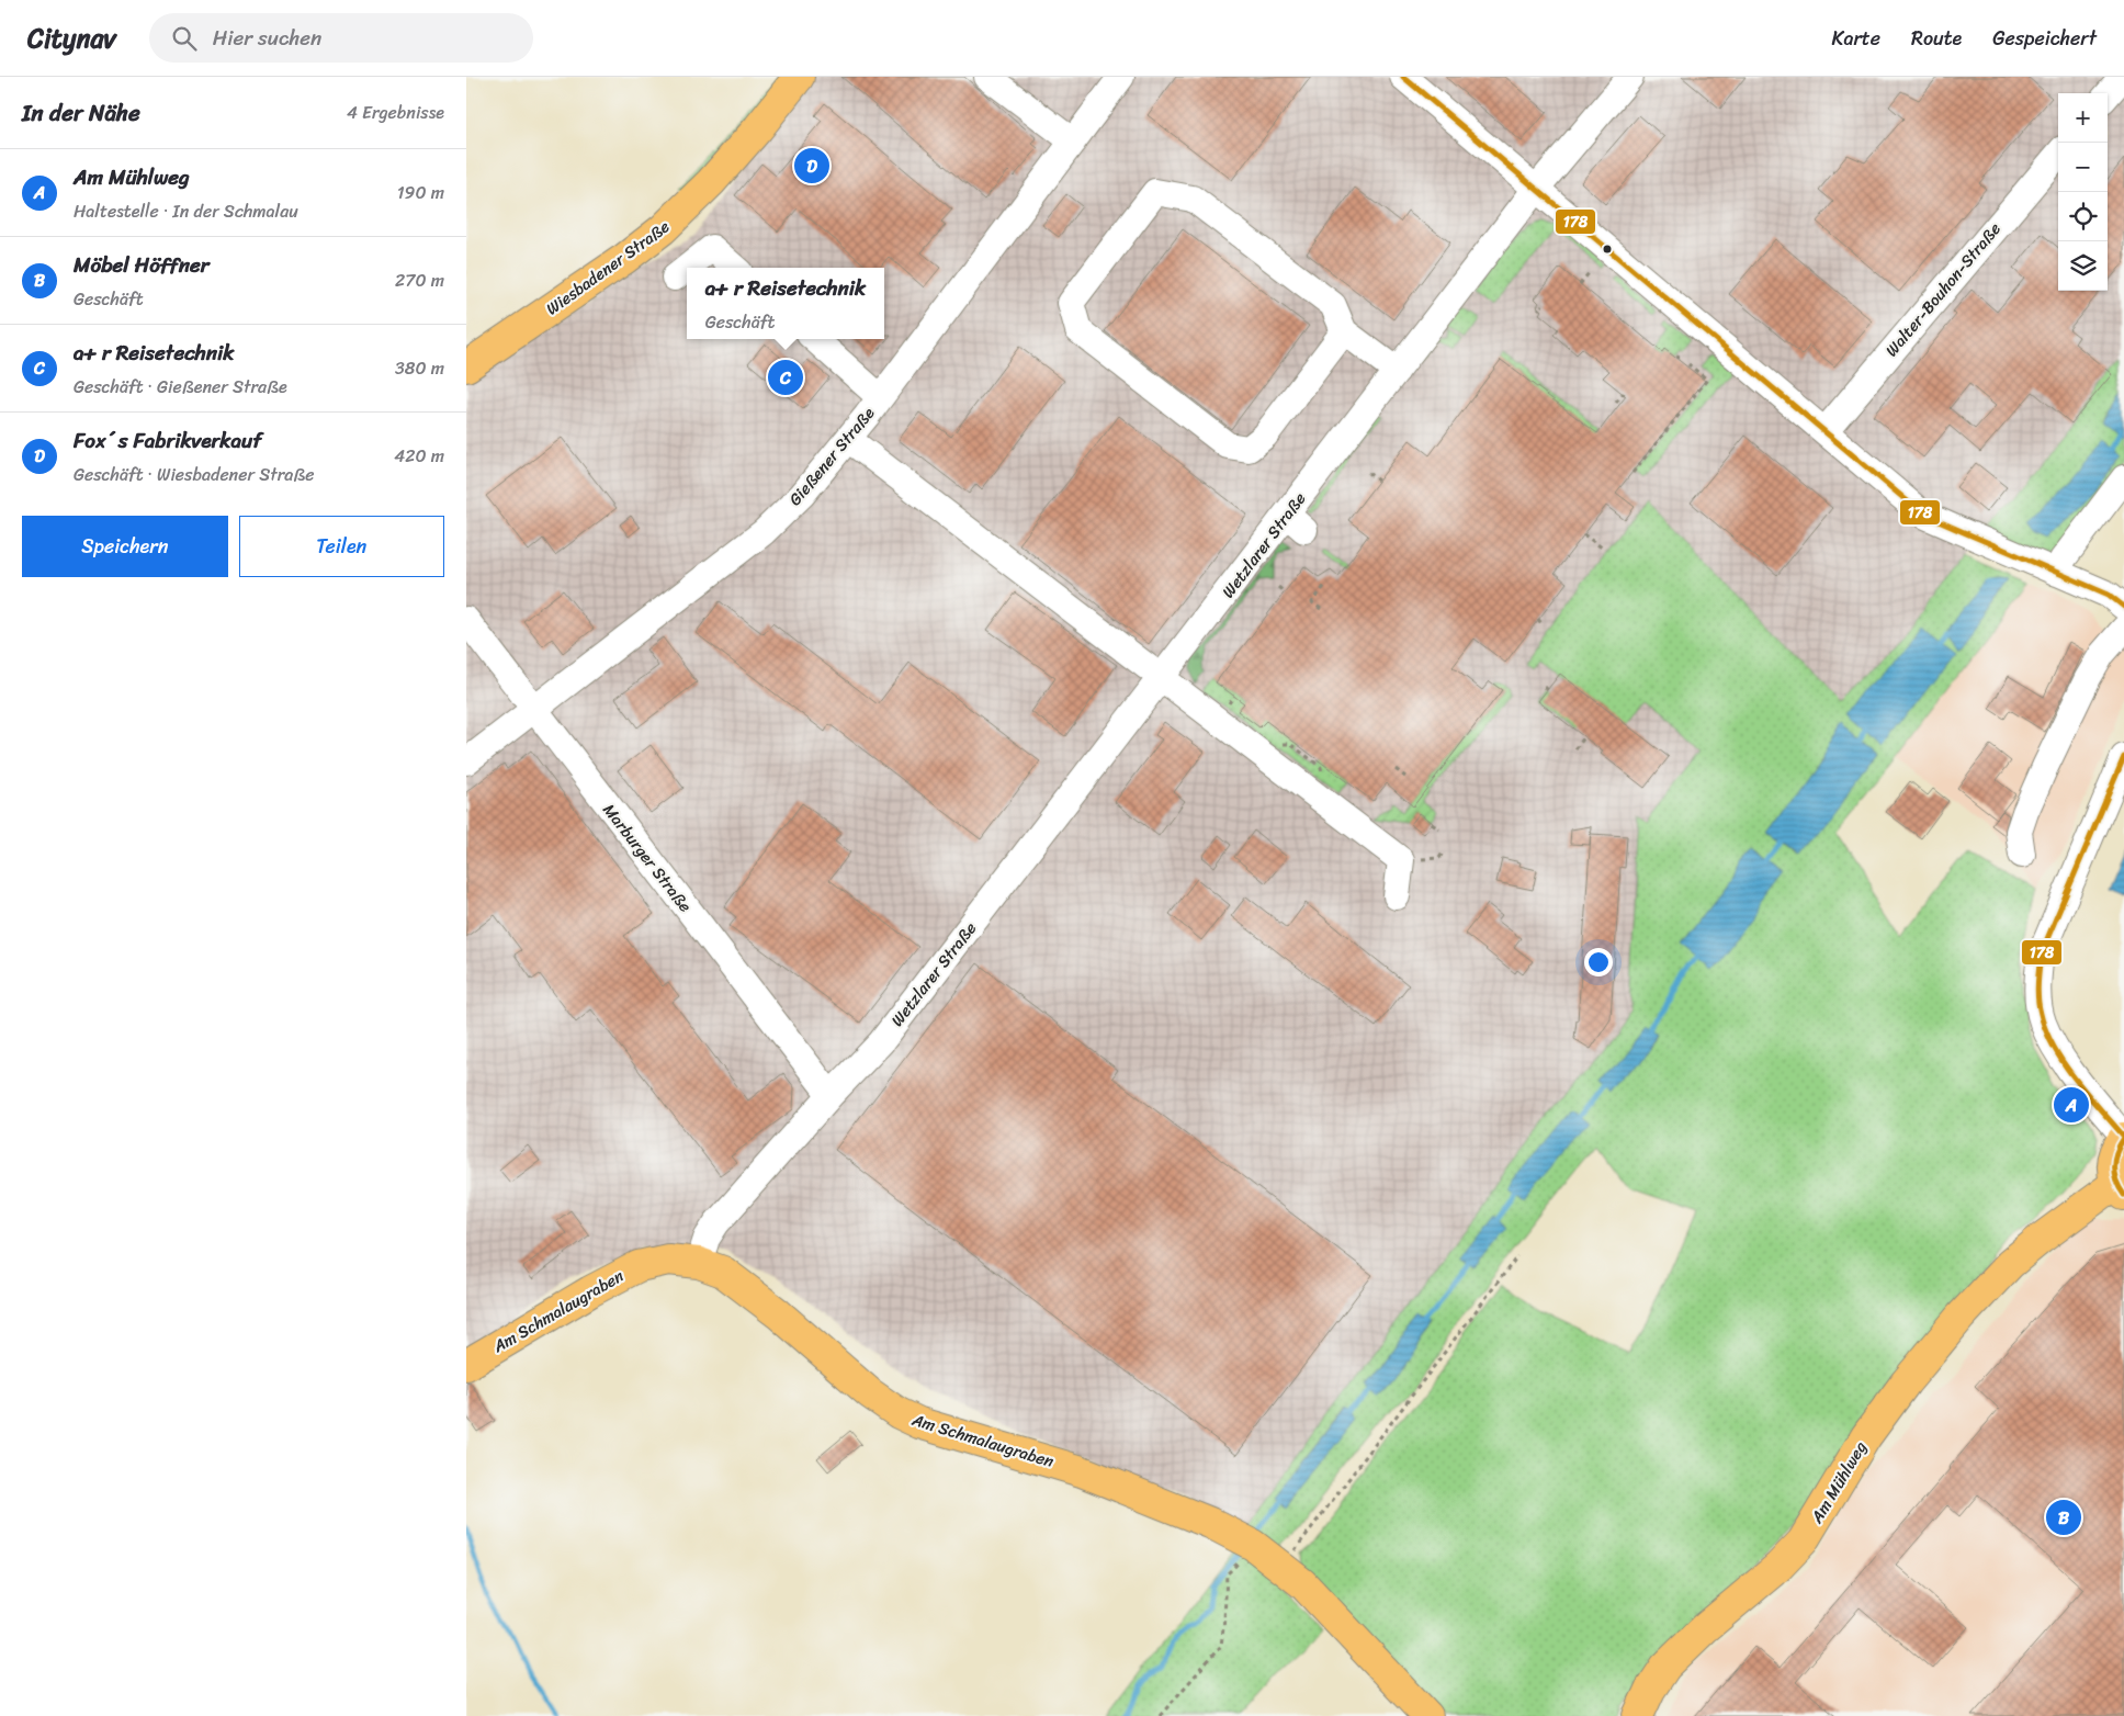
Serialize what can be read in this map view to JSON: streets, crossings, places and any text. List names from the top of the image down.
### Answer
{
  "streets": {
    "main road": ["Wiesbadener Straße", "Am Schmalaugraben", "Am Mühlweg"],
    "street": [
      "Walter-Bouhon-Straße",
      "Gießener Straße",
      "Wetzlarer Straße",
      "Marburger Straße"
    ]
  },
  "crossings": [
    ["Gießener Straße", "Marburger Straße"],
    ["Wetzlarer Straße", "Marburger Straße"],
    ["Wetzlarer Straße", "Am Schmalaugraben"]
  ],
  "lines": ["transit line 178"],
  "page": {
    "header": "Citynav",
    "search": "Hier suchen",
    "nav": ["Karte", "Route", "Gespeichert"],
    "heading": ["In der Nähe", "4 Ergebnisse"],
    "map_buttons": ["+", "−"],
    "pins": [
      "D",
      "C",
      "A",
      "B"
    ],
    "list": [
      {
        "mark": "A",
        "name": "Am Mühlweg",
        "note": "Haltestelle · In der Schmalau",
        "value": "190 m"
      },
      {
        "mark": "B",
        "name": "Möbel Höffner",
        "note": "Geschäft",
        "value": "270 m"
      },
      {
        "mark": "C",
        "name": "a+ r Reisetechnik",
        "note": "Geschäft · Gießener Straße",
        "value": "380 m"
      },
      {
        "mark": "D",
        "name": "Fox´s Fabrikverkauf",
        "note": "Geschäft · Wiesbadener Straße",
        "value": "420 m"
      }
    ],
    "popup": ["a+ r Reisetechnik", "Geschäft"],
    "buttons": ["Speichern", "Teilen"]
  }
}
